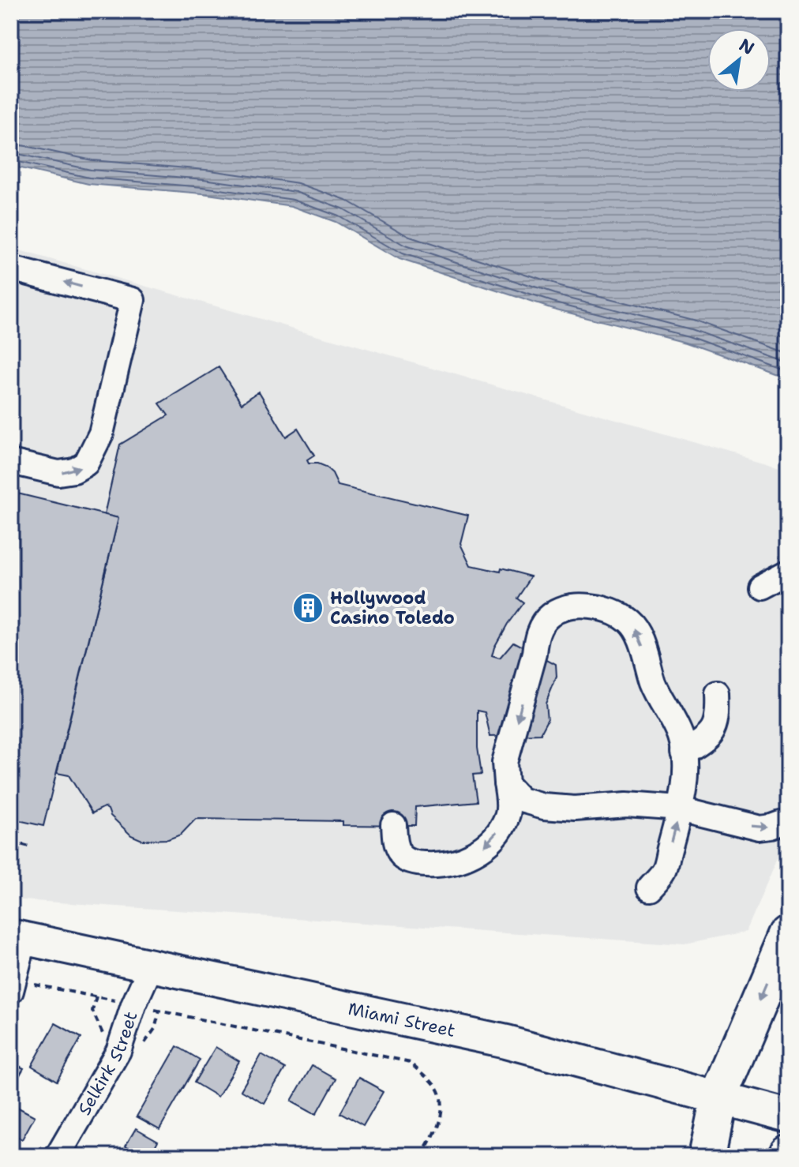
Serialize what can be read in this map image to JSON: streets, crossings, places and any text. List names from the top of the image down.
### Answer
{
  "streets": {
    "main road": ["Miami Street"],
    "street": ["Selkirk Street"]
  },
  "crossings": [
    ["Miami Street", "Selkirk Street"]
  ],
  "places": {
    "building": ["Hollywood Casino Toledo"]
  },
  "north": "top right"
}
